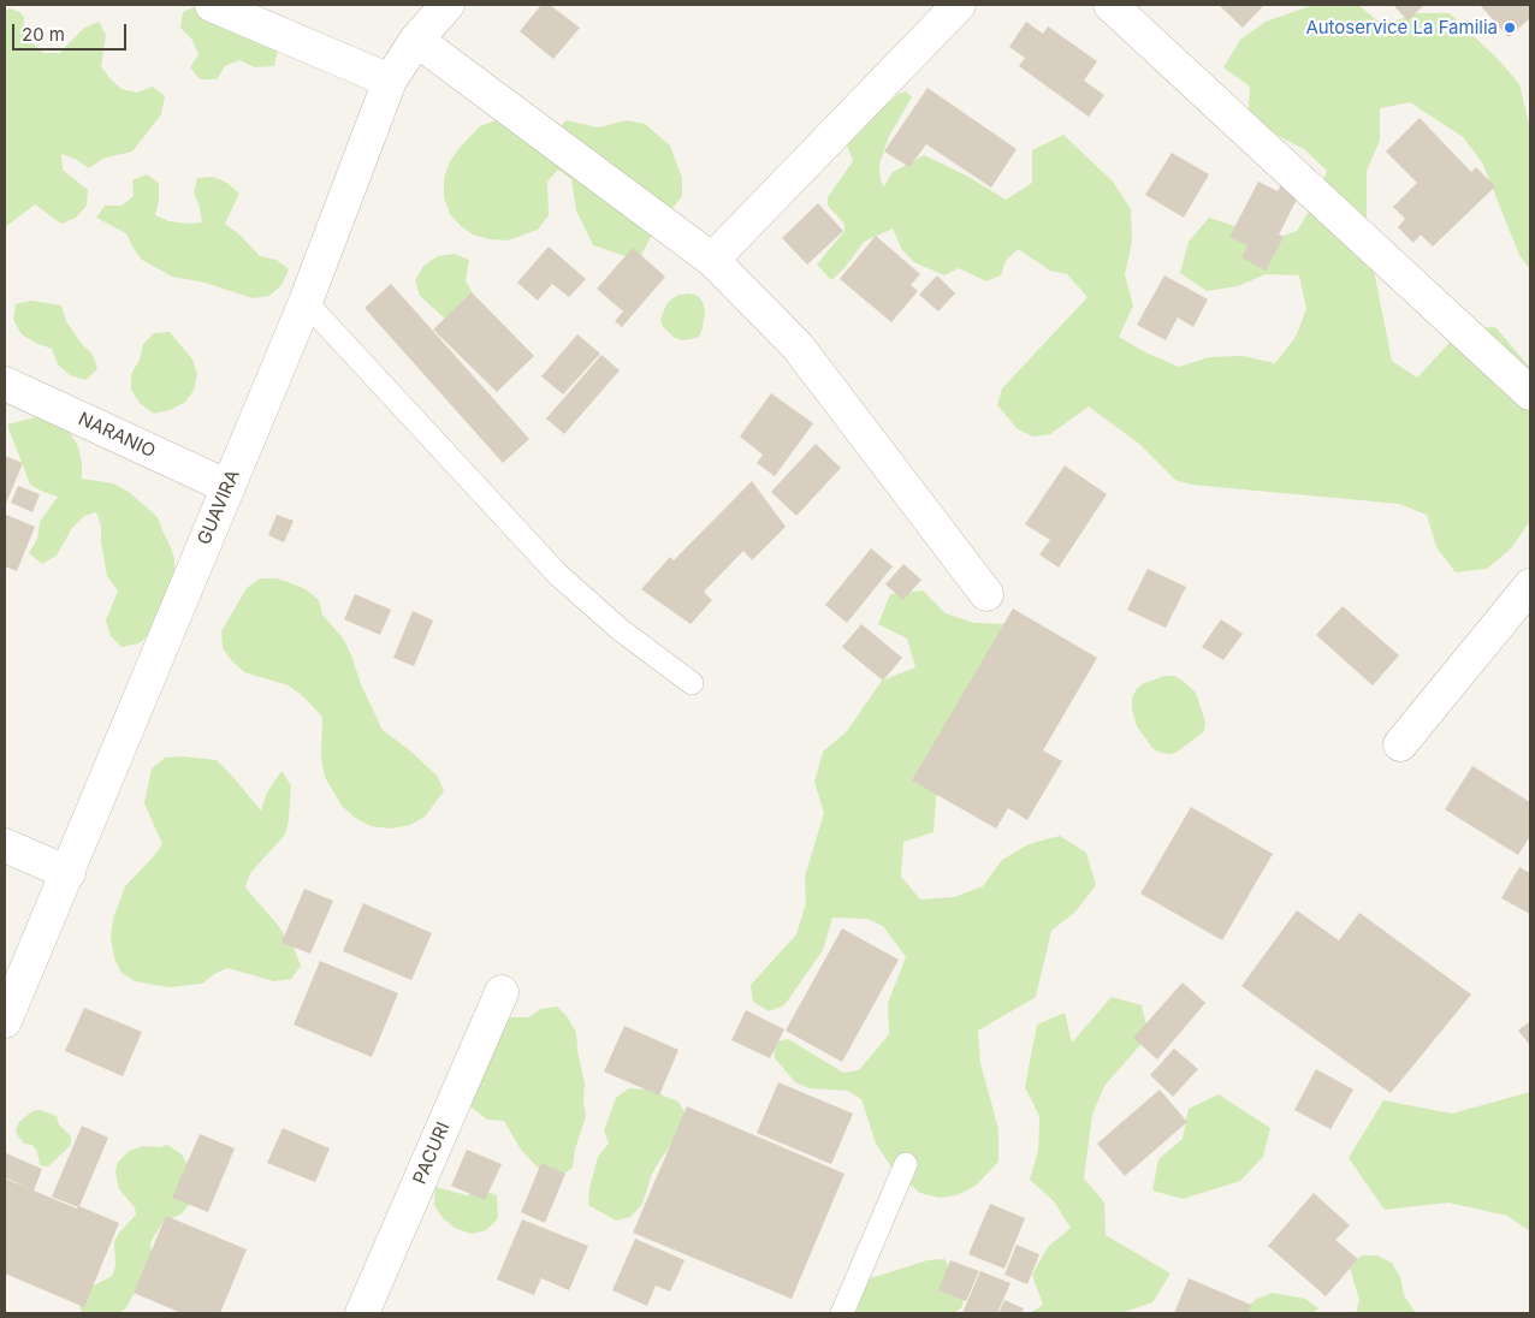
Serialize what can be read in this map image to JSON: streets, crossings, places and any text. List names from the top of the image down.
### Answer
{
  "streets": {
    "street": ["NARANIO", "GUAVIRA", "PACURI"]
  },
  "crossings": [
    ["NARANIO", "GUAVIRA"]
  ],
  "places": ["Autoservice La Familia"],
  "scale_bar": "20 m"
}
